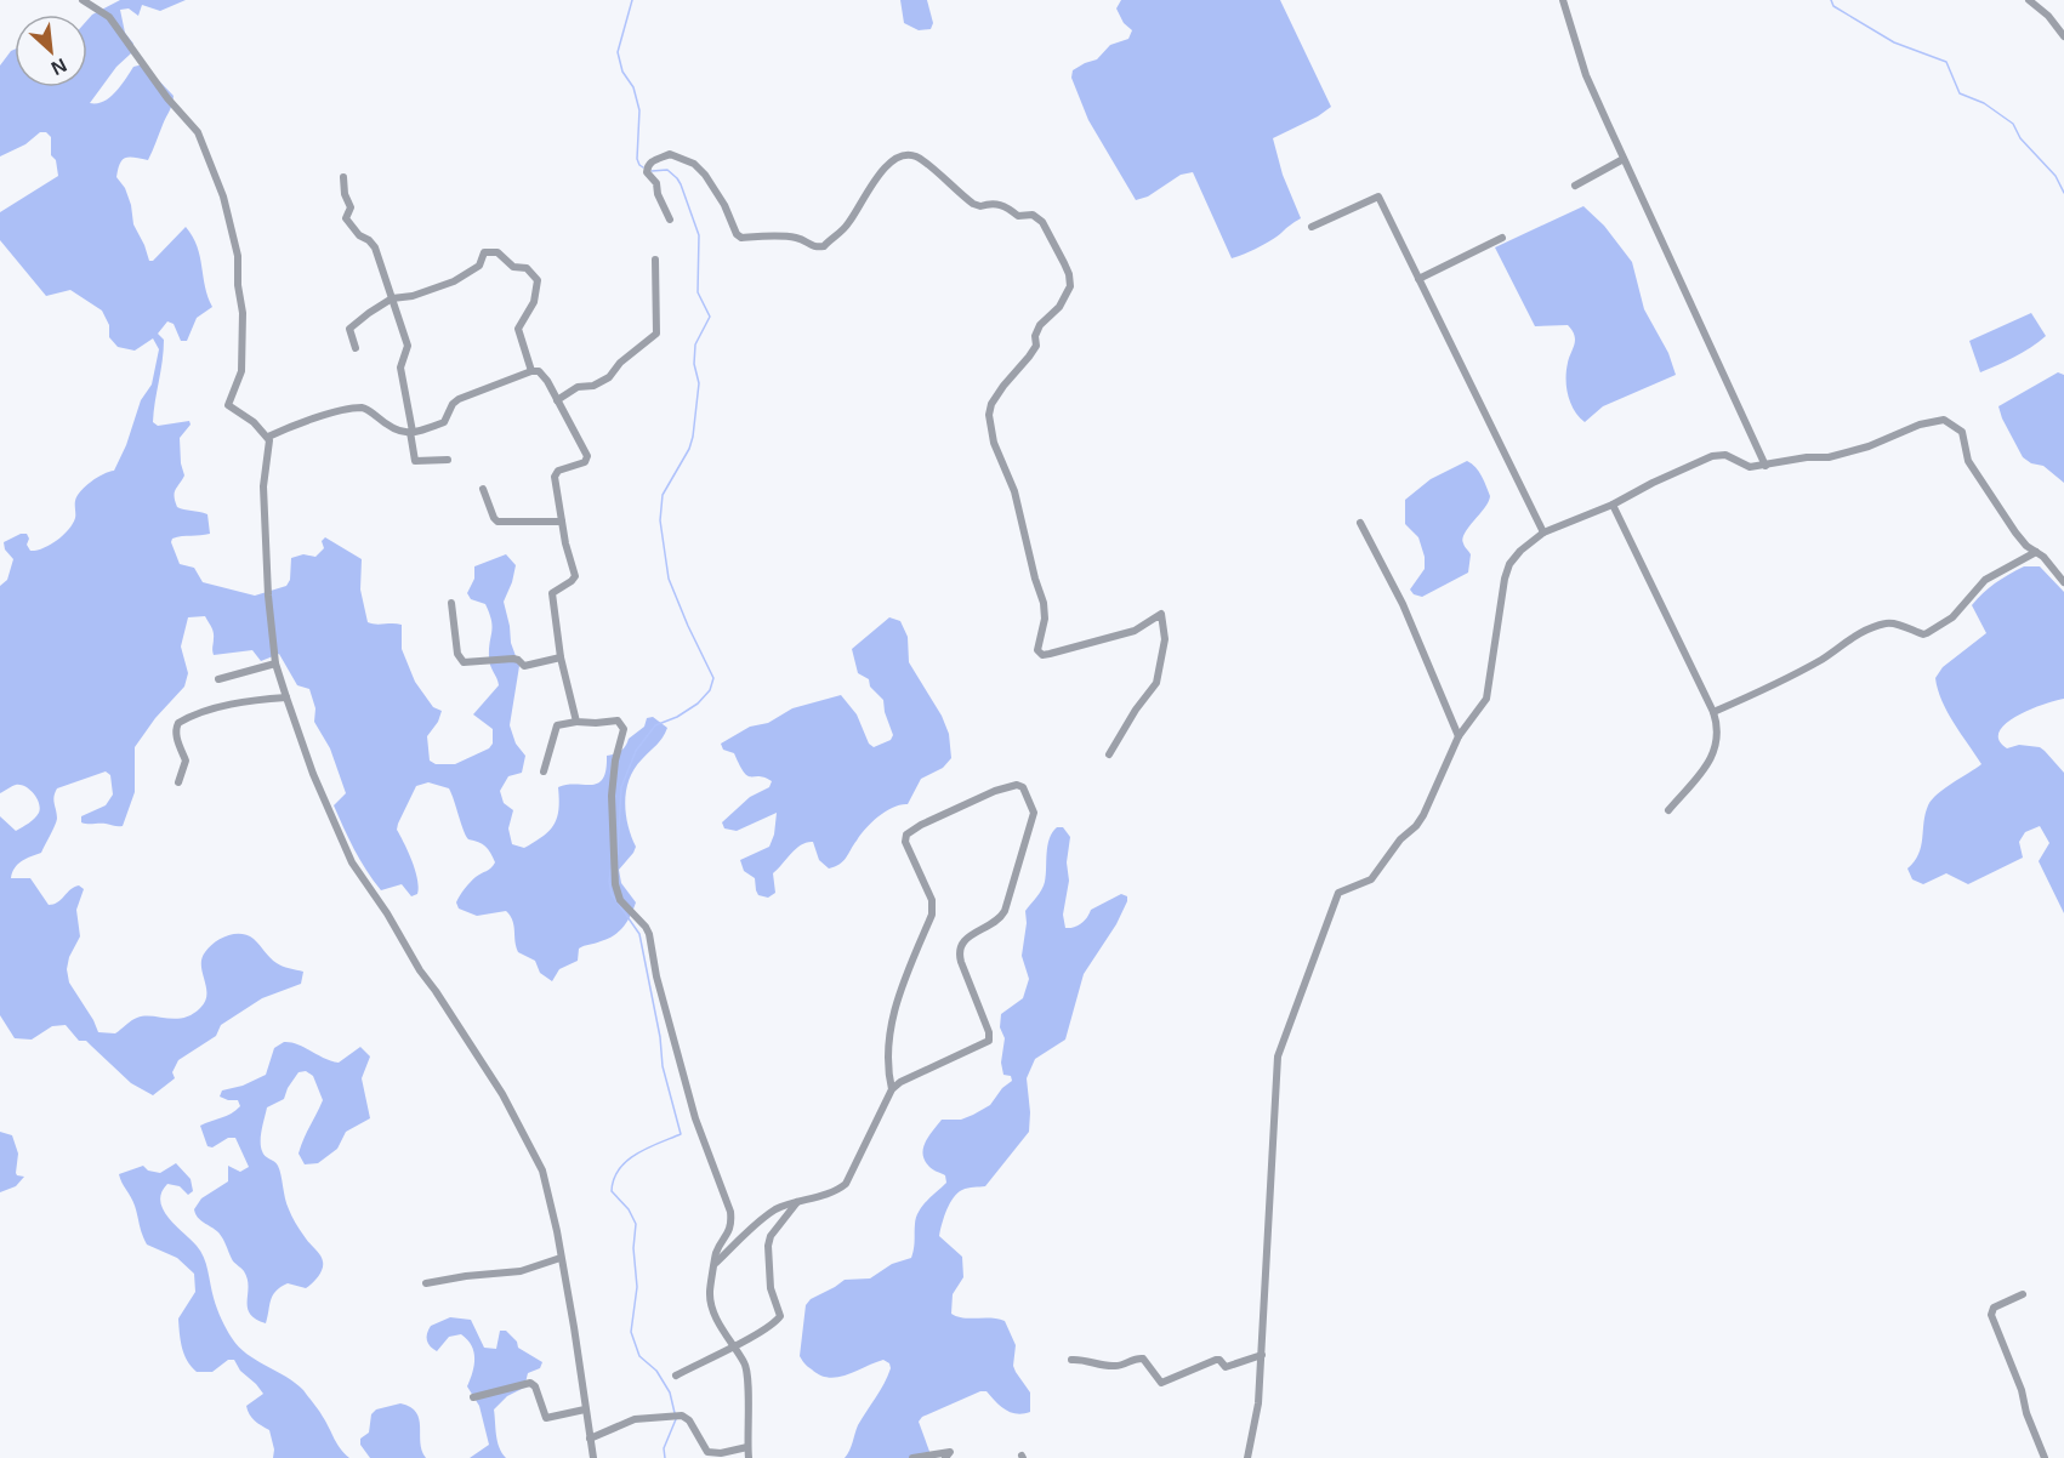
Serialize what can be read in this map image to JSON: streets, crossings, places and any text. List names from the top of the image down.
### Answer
{
  "north": "bottom right"
}
